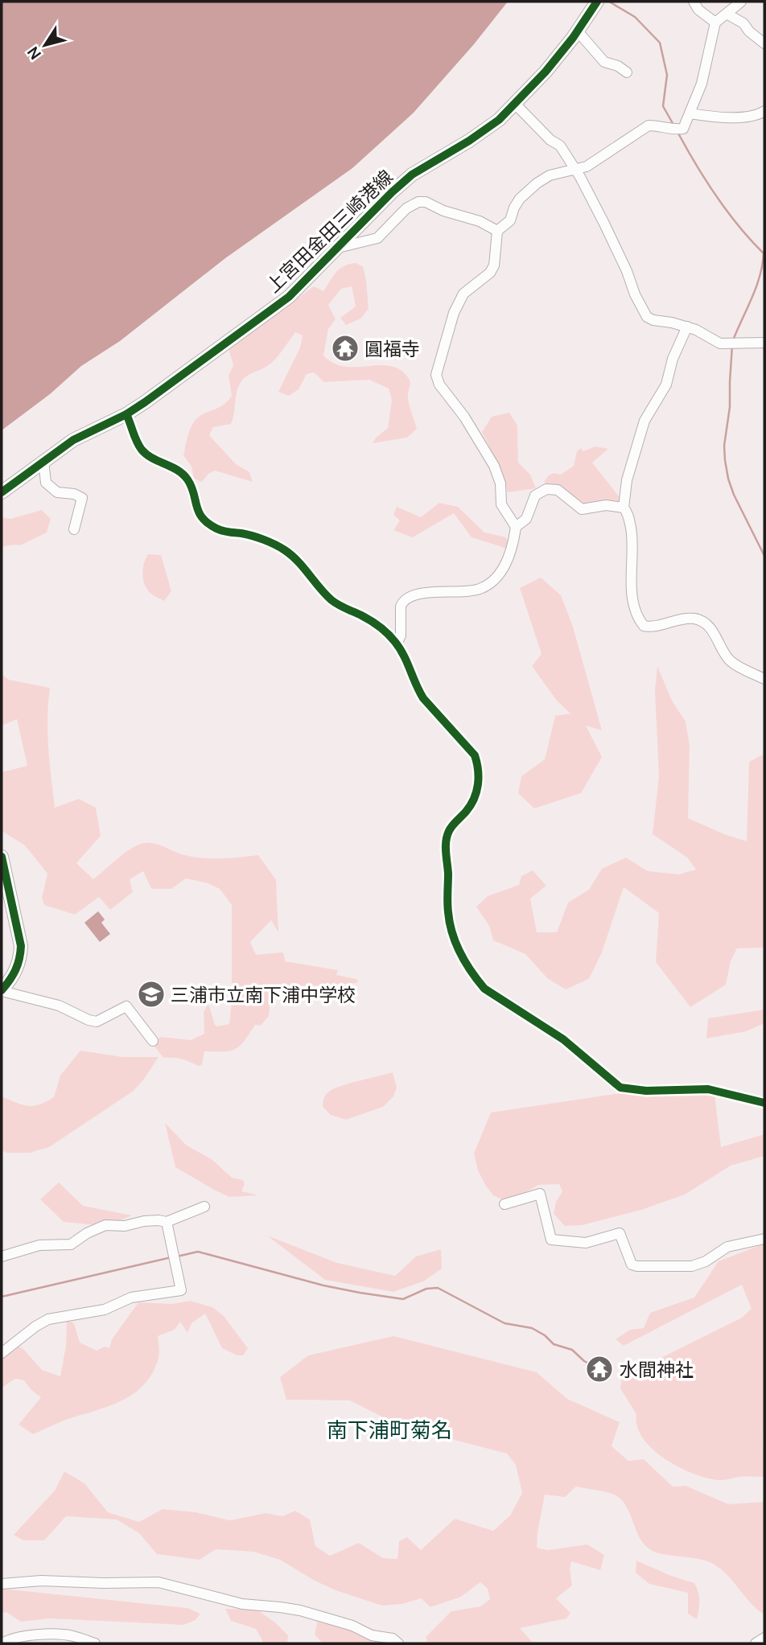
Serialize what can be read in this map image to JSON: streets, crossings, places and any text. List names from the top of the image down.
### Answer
{
  "streets": {
    "main road": ["上宮田金田三崎港線"]
  },
  "districts": ["南下浦町菊名"],
  "places": {
    "temple": ["圓福寺", "水間神社"],
    "school or university": ["三浦市立南下浦中学校"]
  },
  "north": "bottom left"
}
